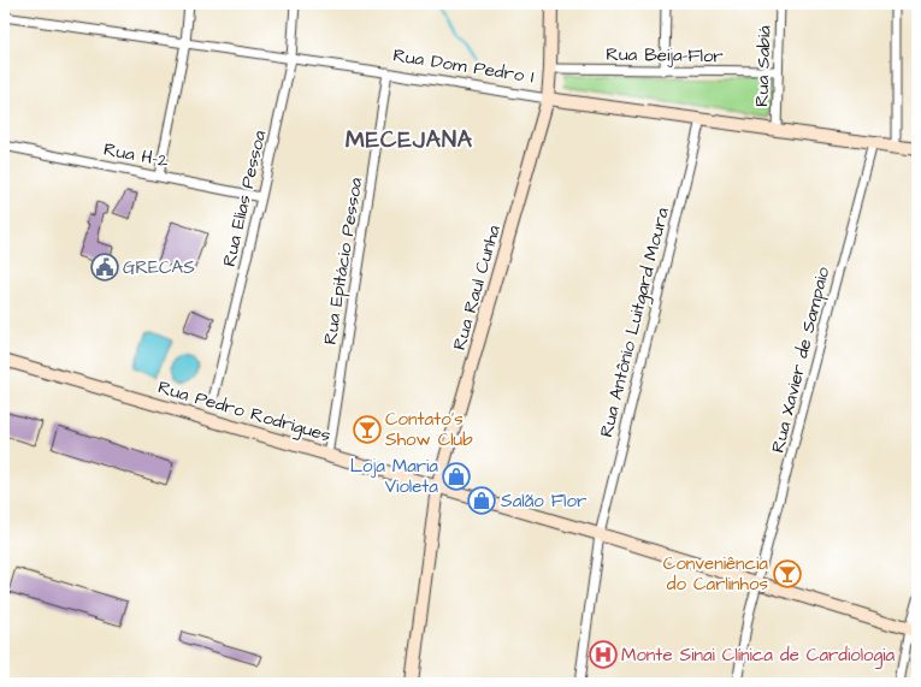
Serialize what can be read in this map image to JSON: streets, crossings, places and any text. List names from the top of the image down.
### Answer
{
  "streets": {
    "street": [
      "Rua Beija-Flor",
      "Rua Dom Pedro I",
      "Rua Sabiá",
      "Rua H-2",
      "Rua Elias Pessoa",
      "Rua Epitácio Pessoa",
      "Rua Raul Cunha",
      "Rua Antônio Luitgard Moura",
      "Rua Xavier de Sampaio",
      "Rua Pedro Rodrigues"
    ]
  },
  "crossings": [
    ["Rua Beija-Flor", "Rua Sabiá"],
    ["Rua Beija-Flor", "Rua Raul Cunha"],
    ["Rua Dom Pedro I", "Rua Sabiá"],
    ["Rua Dom Pedro I", "Rua Elias Pessoa"],
    ["Rua Dom Pedro I", "Rua Epitácio Pessoa"],
    ["Rua Dom Pedro I", "Rua Raul Cunha"],
    ["Rua Dom Pedro I", "Rua Antônio Luitgard Moura"],
    ["Rua Dom Pedro I", "Rua Xavier de Sampaio"],
    ["Rua H-2", "Rua Elias Pessoa"],
    ["Rua Epitácio Pessoa", "Rua Pedro Rodrigues"],
    ["Rua Raul Cunha", "Rua Pedro Rodrigues"],
    ["Rua Antônio Luitgard Moura", "Rua Pedro Rodrigues"],
    ["Rua Xavier de Sampaio", "Rua Pedro Rodrigues"]
  ],
  "districts": ["MECEJANA"],
  "places": {
    "public building": ["GRECAS"],
    "bar": ["Contato's Show Club", "Conveniência do Carlinhos"],
    "shop": ["Loja Maria Violeta", "Salão Flor"],
    "hospital": ["Monte Sinai Clínica de Cardiologia"]
  }
}
